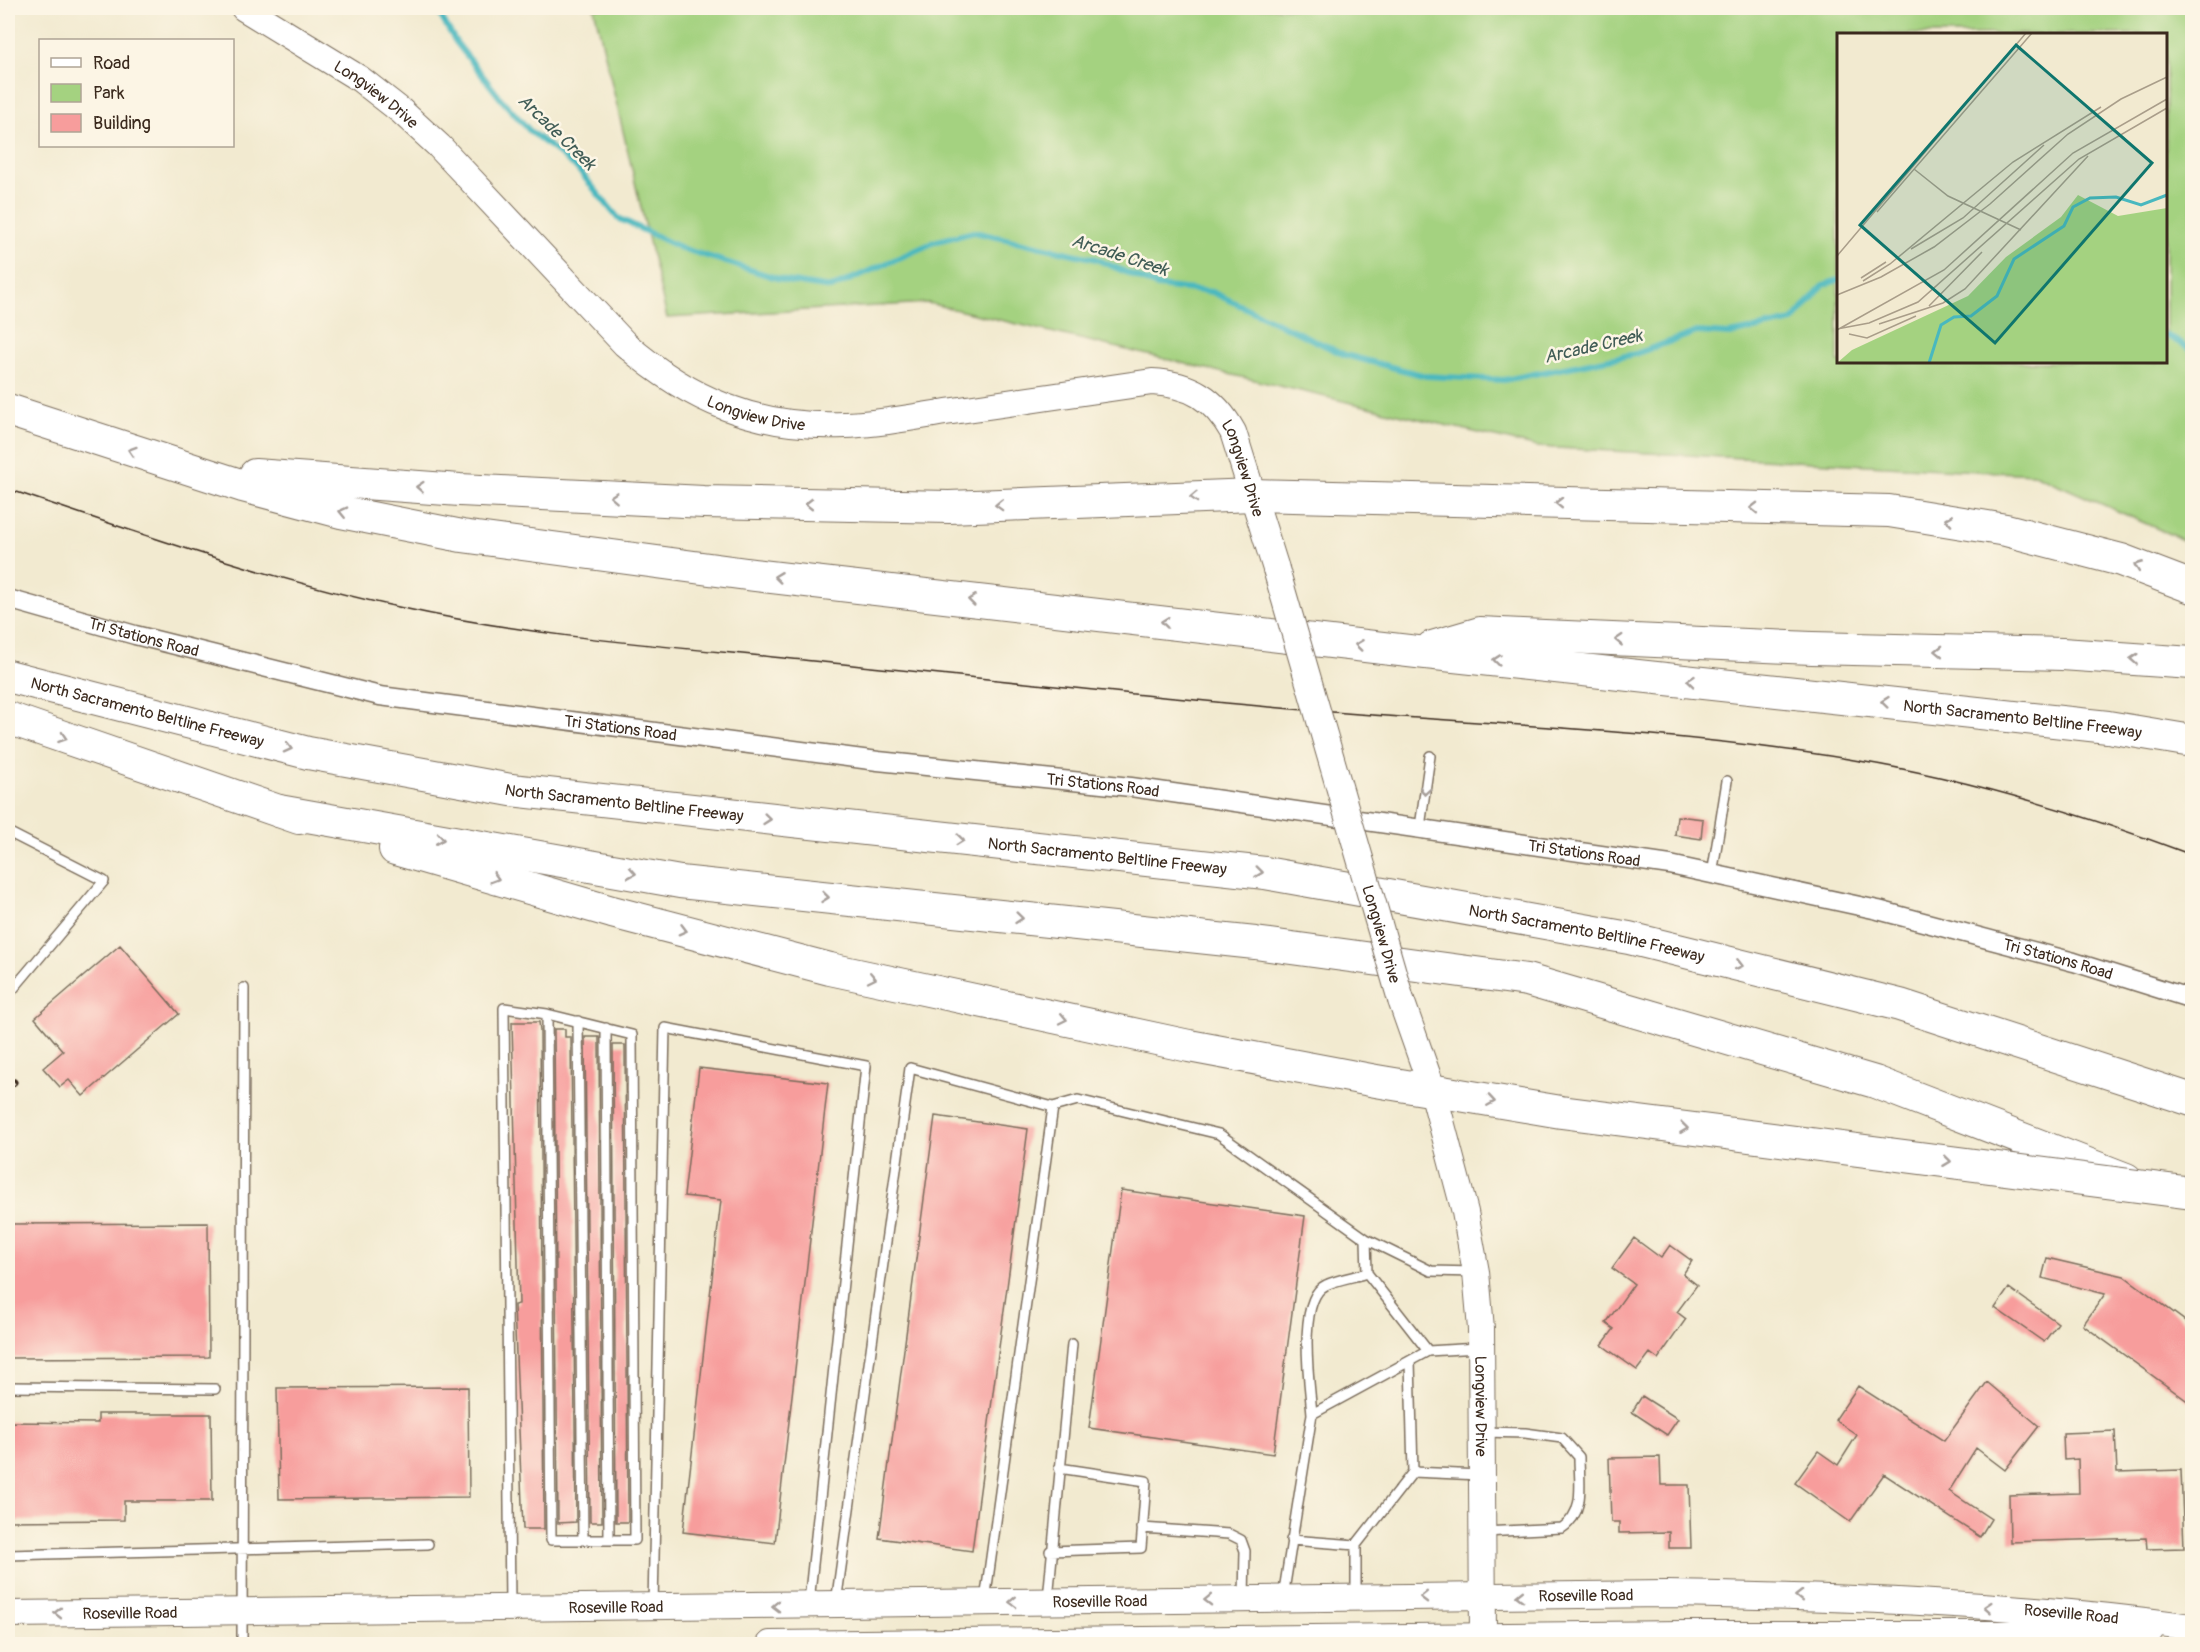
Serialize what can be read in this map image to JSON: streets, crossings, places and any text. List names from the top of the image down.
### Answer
{
  "streets": {
    "highway": ["North Sacramento Beltline Freeway"],
    "main road": ["Longview Drive", "Roseville Road"],
    "street": ["Tri Stations Road"]
  },
  "crossings": [
    ["Longview Drive", "Roseville Road"]
  ],
  "water": ["Arcade Creek"],
  "legend": ["Road", "Park", "Building"]
}
